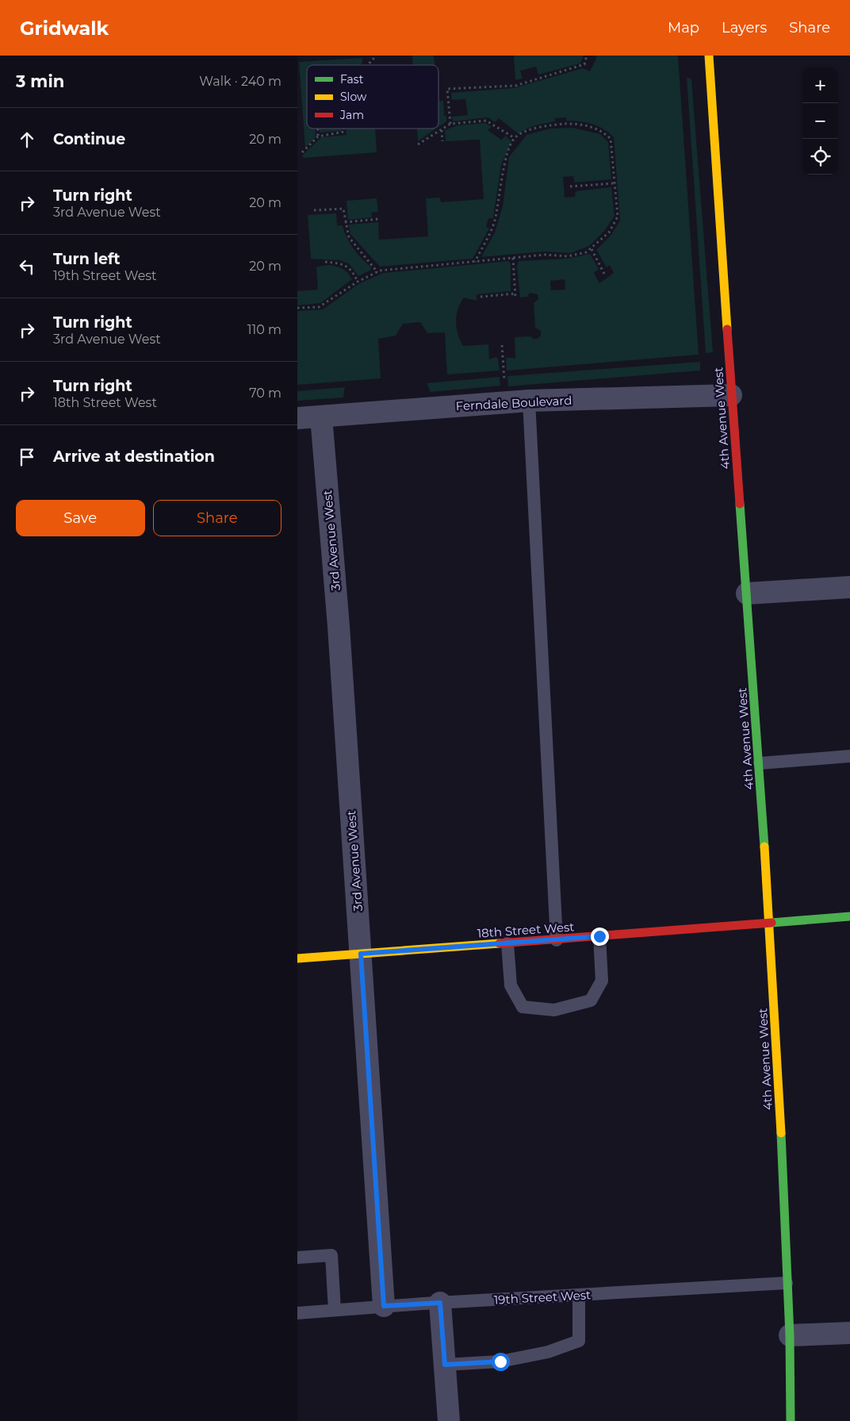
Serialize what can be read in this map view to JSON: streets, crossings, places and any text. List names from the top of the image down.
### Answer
{
  "streets": {
    "street": [
      "Ferndale Boulevard",
      "4th Avenue West",
      "3rd Avenue West",
      "18th Street West"
    ],
    "lane": ["19th Street West"]
  },
  "crossings": [
    ["Ferndale Boulevard", "4th Avenue West"],
    ["Ferndale Boulevard", "3rd Avenue West"],
    ["4th Avenue West", "18th Street West"],
    ["4th Avenue West", "19th Street West"],
    ["3rd Avenue West", "18th Street West"],
    ["3rd Avenue West", "19th Street West"]
  ],
  "legend": ["Fast", "Slow", "Jam"],
  "page": {
    "header": "Gridwalk",
    "nav": ["Map", "Layers", "Share"],
    "heading": ["3 min", "Walk · 240 m"],
    "map_buttons": ["+", "−"],
    "list": [
      ["Continue", "20 m"],
      ["Turn right", "3rd Avenue West", "20 m"],
      ["Turn left", "19th Street West", "20 m"],
      ["Turn right", "3rd Avenue West", "110 m"],
      ["Turn right", "18th Street West", "70 m"],
      "Arrive at destination"
    ],
    "buttons": ["Save", "Share"]
  }
}
